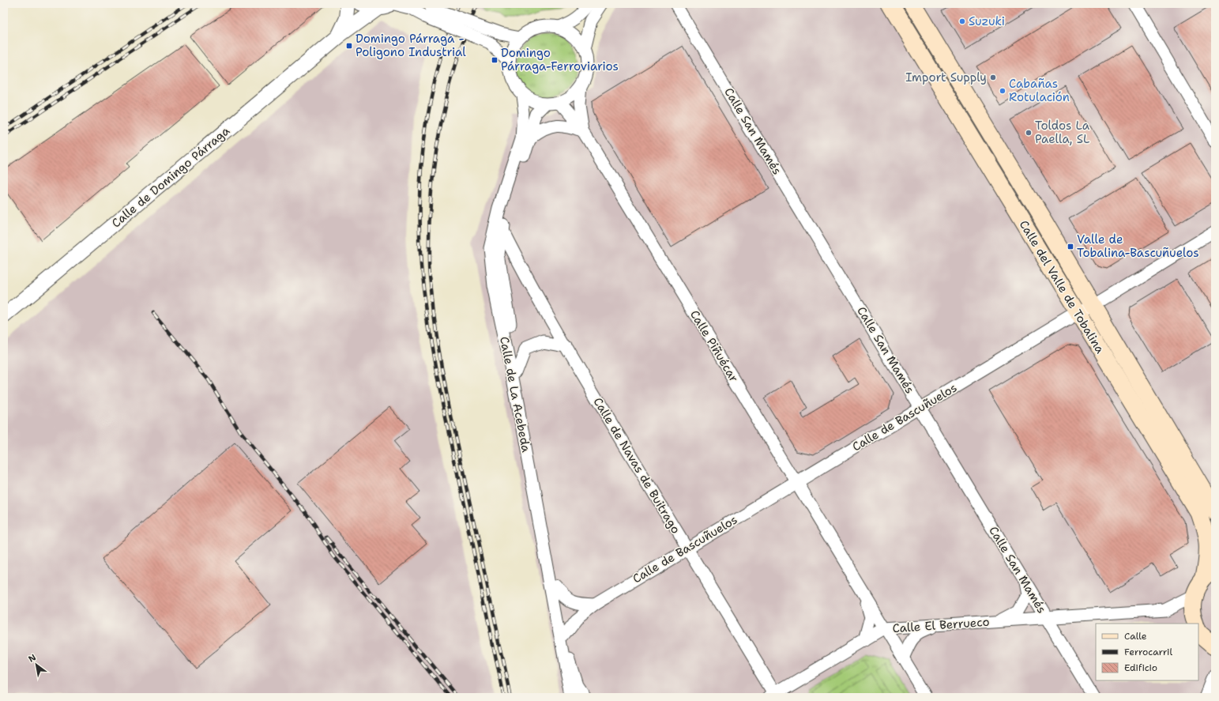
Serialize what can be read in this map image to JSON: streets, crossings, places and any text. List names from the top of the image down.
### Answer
{
  "streets": {
    "main road": ["Calle del Valle de Tobalina"],
    "street": [
      "Calle San Mamés",
      "Calle de Domingo Párraga",
      "Calle Piñuécar",
      "Calle de La Acebeda",
      "Calle de Bascuñuelos",
      "Calle de Navas de Buitrago",
      "Calle El Berrueco"
    ]
  },
  "crossings": [
    ["Calle San Mamés", "Calle de Bascuñuelos"],
    ["Calle San Mamés", "Calle El Berrueco"],
    ["Calle del Valle de Tobalina", "Calle de Bascuñuelos"],
    ["Calle del Valle de Tobalina", "Calle El Berrueco"],
    ["Calle Piñuécar", "Calle de La Acebeda"],
    ["Calle Piñuécar", "Calle de Bascuñuelos"],
    ["Calle Piñuécar", "Calle El Berrueco"],
    ["Calle de La Acebeda", "Calle de Bascuñuelos"],
    ["Calle de La Acebeda", "Calle de Navas de Buitrago"],
    ["Calle de Bascuñuelos", "Calle de Navas de Buitrago"],
    ["Calle de Navas de Buitrago", "Calle El Berrueco"]
  ],
  "places": {
    "other": [
      "Suzuki",
      "Import Supply",
      "Cabañas Rotulación",
      "Toldos La Paella, SL"
    ],
    "transit": ["Domingo Párraga - Poligono Industrial", "Domingo Párraga-Ferroviarios", "Valle de Tobalina-Bascuñuelos"]
  },
  "legend": ["Calle", "Ferrocarril", "Edificio"],
  "north": "top left"
}
